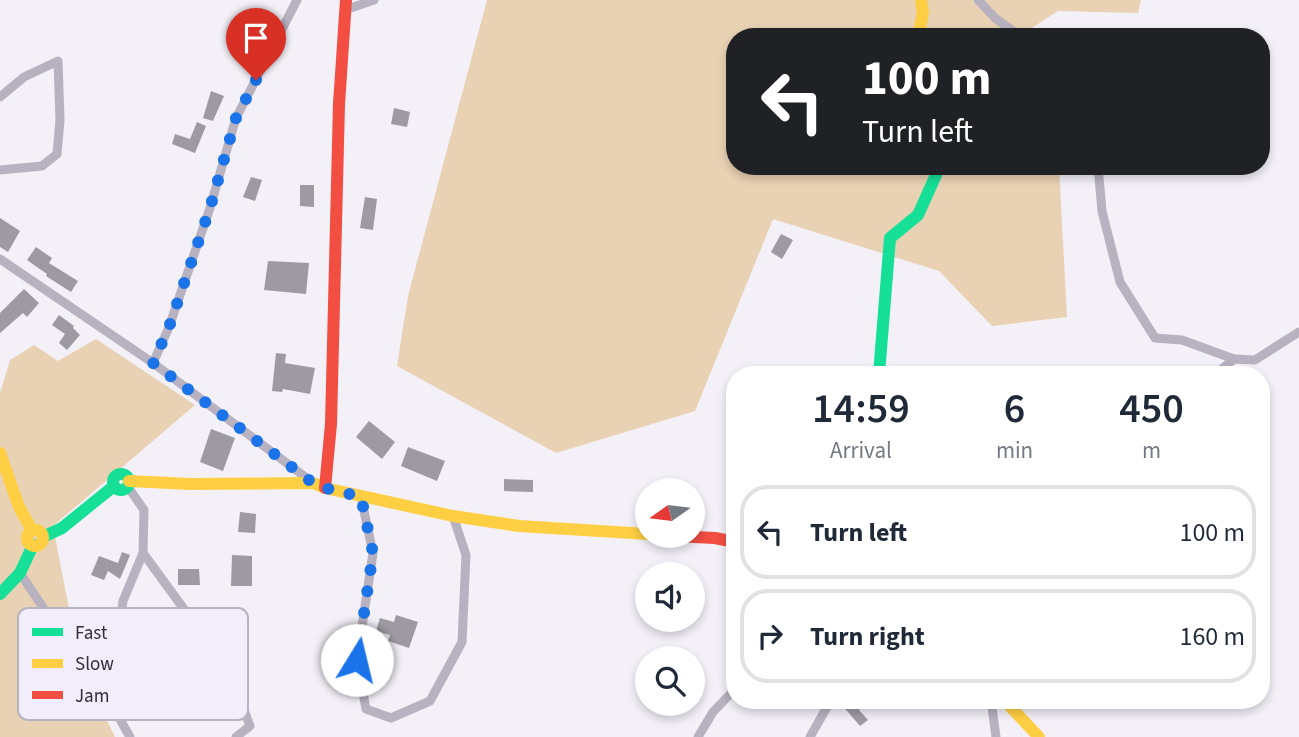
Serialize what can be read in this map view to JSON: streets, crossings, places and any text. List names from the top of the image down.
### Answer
{
  "legend": ["Fast", "Slow", "Jam"],
  "north": "left",
  "page": {
    "turn": ["100 m", "Turn left"],
    "eta": [
      "14:59",
      "Arrival",
      "6",
      "min",
      "450",
      "m"
    ],
    "list": [
      {
        "name": "Turn left",
        "value": "100 m"
      },
      {
        "name": "Turn right",
        "value": "160 m"
      }
    ]
  }
}
